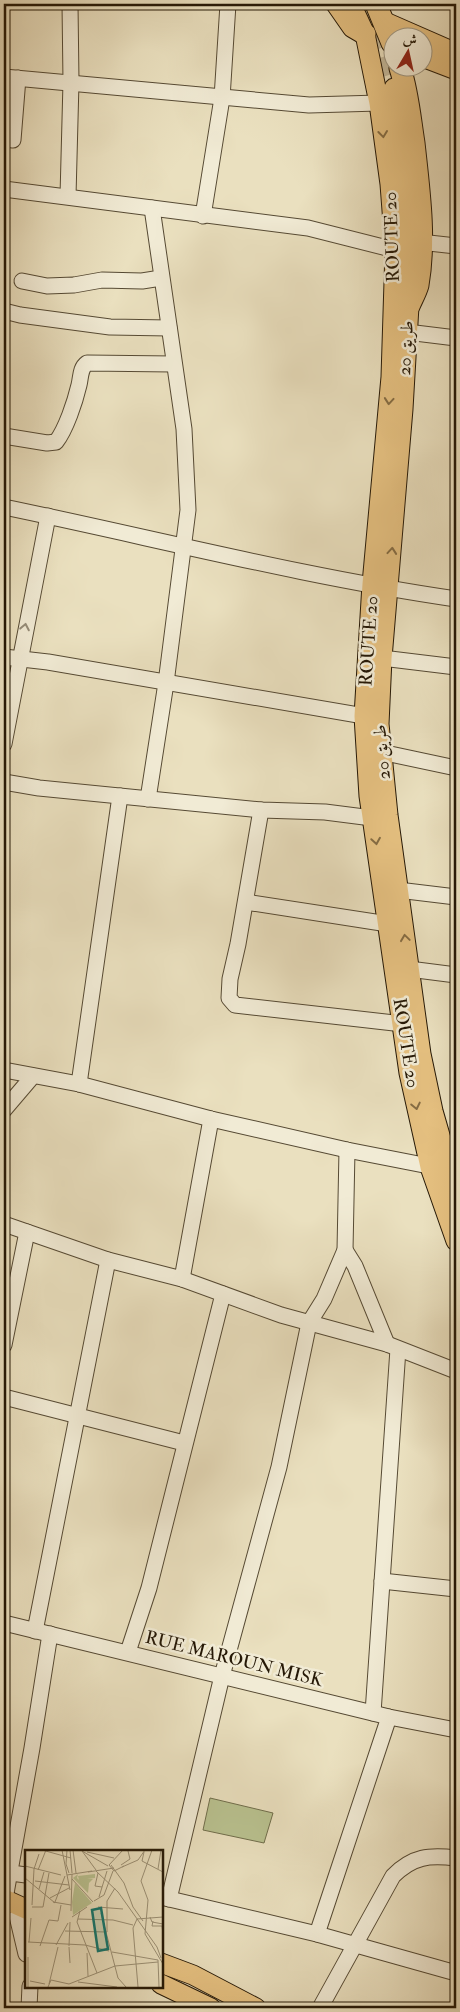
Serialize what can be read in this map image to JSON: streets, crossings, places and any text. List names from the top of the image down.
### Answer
{
  "streets": {
    "main road": ["ROUTE 20", "طريق 20"],
    "street": ["RUE MAROUN MISK"]
  },
  "crossings": [
    ["ROUTE 20", "طريق 20"]
  ],
  "one_way": ["ROUTE 20"],
  "north": "top"
}
